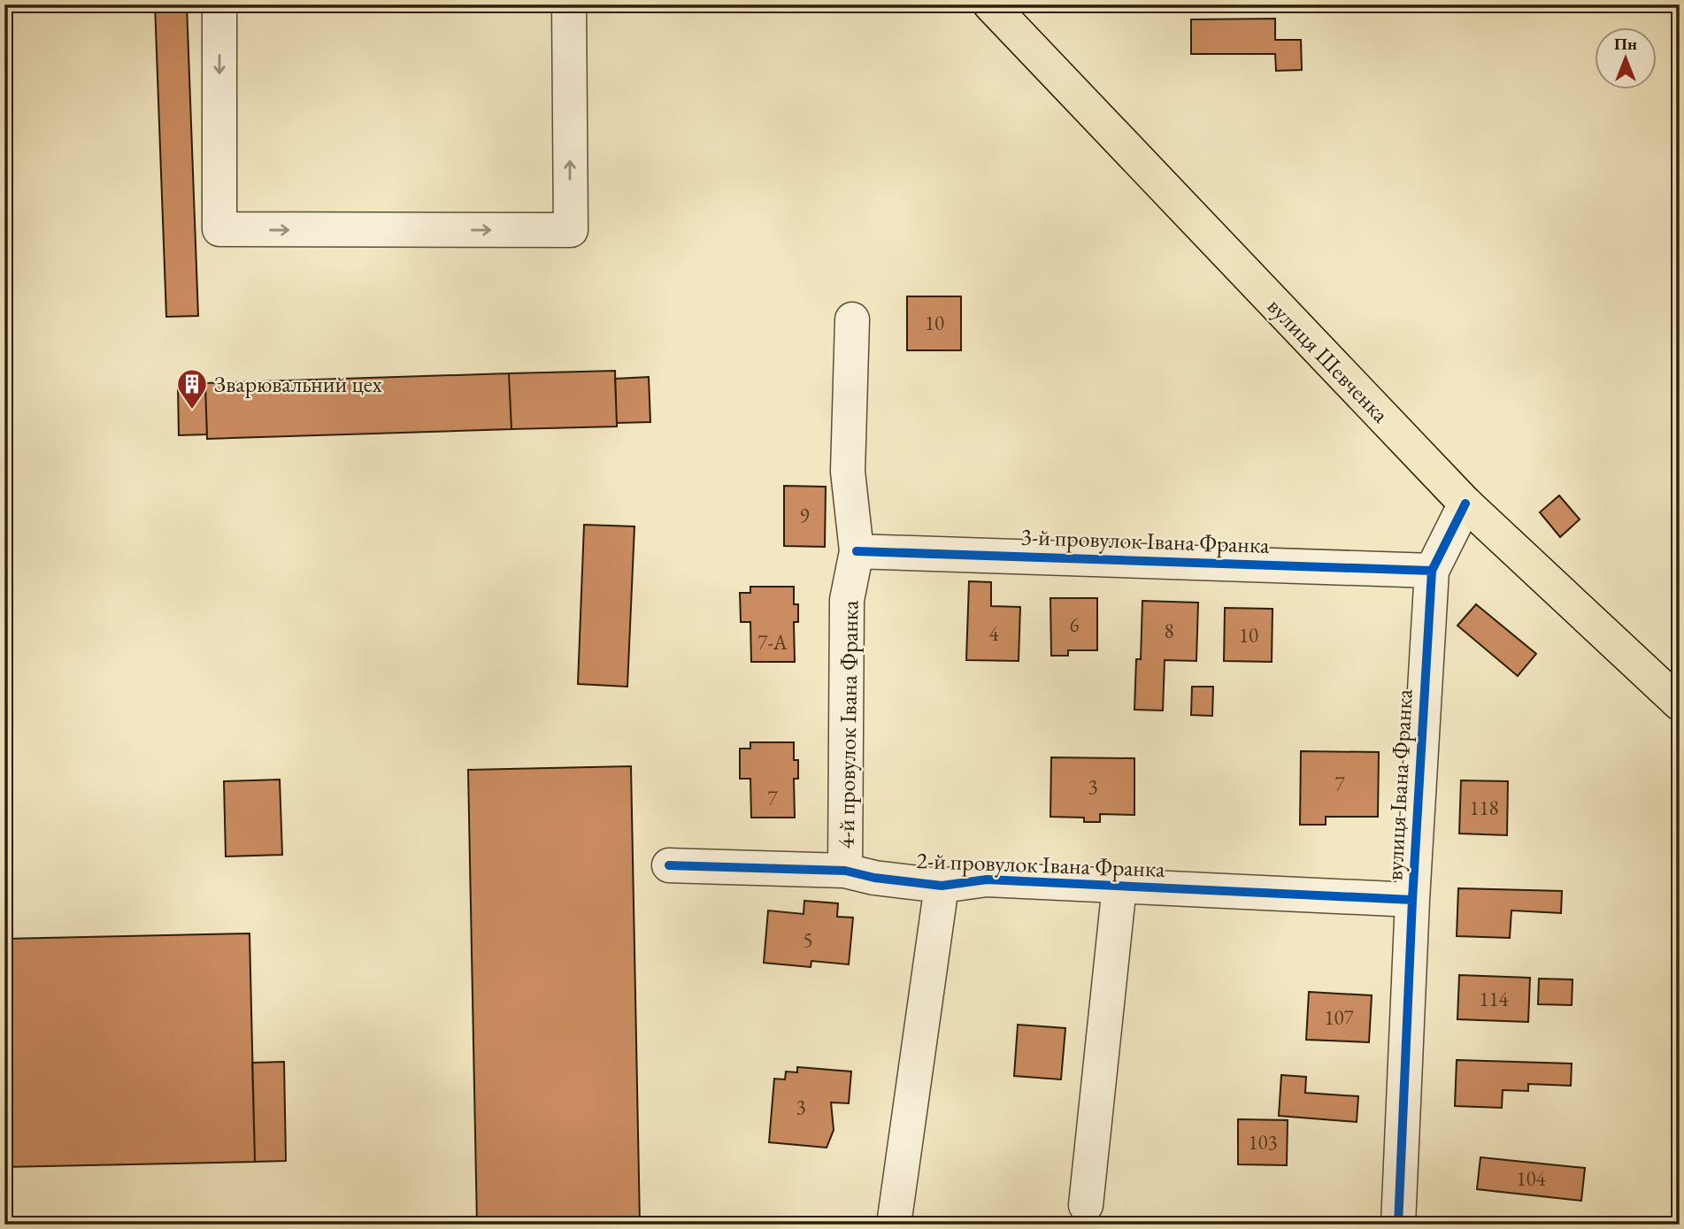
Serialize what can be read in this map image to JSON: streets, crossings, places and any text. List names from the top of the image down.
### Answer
{
  "streets": {
    "main road": ["вулиця Шевченка"],
    "street": [
      "3-й провулок Івана Франка",
      "4-й провулок Івана Франка",
      "вулиця Івана Франка",
      "2-й провулок Івана Франка"
    ]
  },
  "crossings": [
    ["вулиця Шевченка", "вулиця Івана Франка"],
    ["3-й провулок Івана Франка", "4-й провулок Івана Франка"],
    ["3-й провулок Івана Франка", "вулиця Івана Франка"],
    ["4-й провулок Івана Франка", "2-й провулок Івана Франка"],
    ["вулиця Івана Франка", "2-й провулок Івана Франка"]
  ],
  "places": {
    "building": ["Зварювальний цех"]
  },
  "house_numbers": [
    "10",
    "9",
    "6",
    "8",
    "4",
    "10",
    "7-А",
    "7",
    "3",
    "7",
    "118",
    "5",
    "114",
    "107",
    "3",
    "103",
    "104"
  ],
  "north": "top"
}
